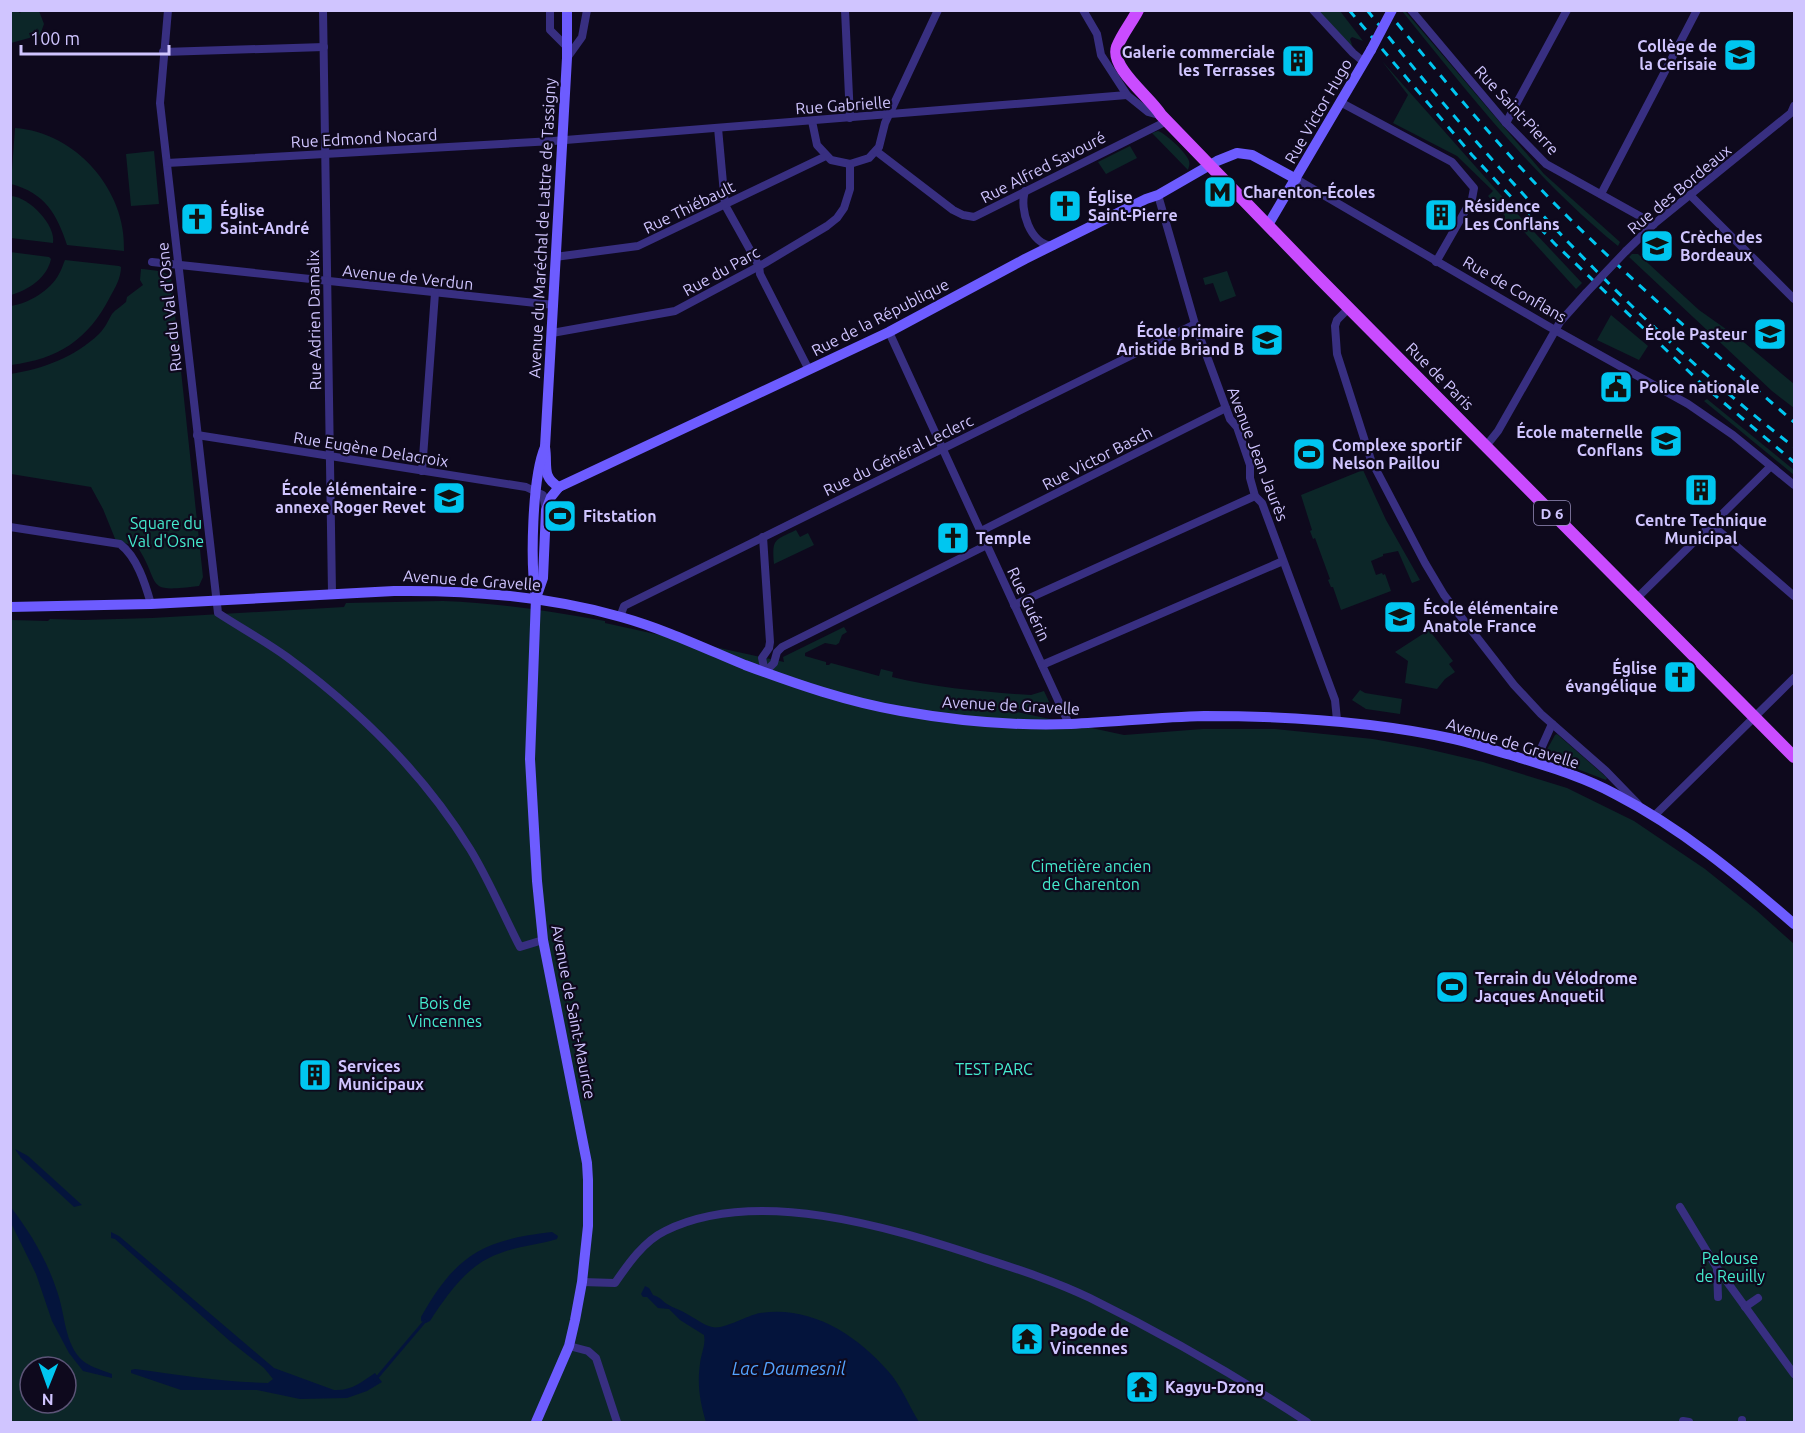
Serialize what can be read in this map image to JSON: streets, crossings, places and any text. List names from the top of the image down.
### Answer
{
  "streets": {
    "main road": [
      "Rue Victor Hugo",
      "Avenue du Maréchal de Lattre de Tassigny",
      "Rue de Conflans",
      "Rue de la République",
      "Rue de Paris",
      "D 6",
      "Avenue de Gravelle",
      "Avenue de Saint-Maurice"
    ],
    "street": [
      "Rue Gabrielle",
      "Rue Saint-Pierre",
      "Rue Edmond Nocard",
      "Rue Alfred Savouré",
      "Rue des Bordeaux",
      "Rue Thiébault",
      "Rue du Parc",
      "Avenue de Verdun",
      "Rue du Val d'Osne",
      "Rue Adrien Damalix",
      "Rue Eugène Delacroix",
      "Avenue Jean Jaurès",
      "Rue du Général Leclerc",
      "Rue Victor Basch",
      "Rue Guérin"
    ]
  },
  "crossings": [
    ["Rue Gabrielle", "Rue Edmond Nocard"],
    ["Rue Gabrielle", "Avenue du Maréchal de Lattre de Tassigny"],
    ["Rue Gabrielle", "Rue de Paris"],
    ["Rue Saint-Pierre", "Rue des Bordeaux"],
    ["Rue Victor Hugo", "Rue de Conflans"],
    ["Rue Victor Hugo", "Rue de Paris"],
    ["Rue Edmond Nocard", "Avenue du Maréchal de Lattre de Tassigny"],
    ["Rue Edmond Nocard", "Rue du Val d'Osne"],
    ["Rue Edmond Nocard", "Rue Adrien Damalix"],
    ["Rue Alfred Savouré", "Rue de Paris"],
    ["Rue des Bordeaux", "Rue de Conflans"],
    ["Rue des Bordeaux", "Rue de Paris"],
    ["Rue Thiébault", "Avenue du Maréchal de Lattre de Tassigny"],
    ["Avenue du Maréchal de Lattre de Tassigny", "Rue du Parc"],
    ["Avenue du Maréchal de Lattre de Tassigny", "Avenue de Verdun"],
    ["Avenue du Maréchal de Lattre de Tassigny", "Rue de la République"],
    ["Avenue du Maréchal de Lattre de Tassigny", "Rue Eugène Delacroix"],
    ["Avenue du Maréchal de Lattre de Tassigny", "Avenue de Gravelle"],
    ["Avenue du Maréchal de Lattre de Tassigny", "Avenue de Saint-Maurice"],
    ["Avenue de Verdun", "Rue du Val d'Osne"],
    ["Avenue de Verdun", "Rue Adrien Damalix"],
    ["Rue de Conflans", "Rue de la République"],
    ["Rue de Conflans", "Rue de Paris"],
    ["Rue du Val d'Osne", "Rue Eugène Delacroix"],
    ["Rue du Val d'Osne", "Avenue de Gravelle"],
    ["Rue de la République", "Rue de Paris"],
    ["Rue de la République", "Avenue Jean Jaurès"],
    ["Rue de la République", "Rue Guérin"],
    ["Rue Adrien Damalix", "Rue Eugène Delacroix"],
    ["Rue Adrien Damalix", "Avenue de Gravelle"],
    ["Avenue Jean Jaurès", "Rue du Général Leclerc"],
    ["Avenue Jean Jaurès", "Rue Victor Basch"],
    ["Avenue Jean Jaurès", "Avenue de Gravelle"],
    ["Rue du Général Leclerc", "Avenue de Gravelle"],
    ["Rue du Général Leclerc", "Rue Guérin"],
    ["Rue Victor Basch", "Rue Guérin"],
    ["Avenue de Gravelle", "Rue Guérin"],
    ["Avenue de Gravelle", "Avenue de Saint-Maurice"]
  ],
  "water": ["Lac Daumesnil"],
  "parks": [
    "Square du Val d'Osne",
    "Cimetière ancien de Charenton",
    "Bois de Vincennes",
    "TEST PARC",
    "Pelouse de Reuilly"
  ],
  "places": {
    "school or university": [
      "Collège de la Cerisaie",
      "Crèche des Bordeaux",
      "École Pasteur",
      "École primaire Aristide Briand B",
      "École maternelle Conflans",
      "École élémentaire - annexe Roger Revet",
      "École élémentaire Anatole France"
    ],
    "building": [
      "Galerie commerciale les Terrasses",
      "Résidence Les Conflans",
      "Centre Technique Municipal",
      "Services Municipaux"
    ],
    "metro station": ["Charenton-Écoles"],
    "church": [
      "Église Saint-Pierre",
      "Église Saint-André",
      "Temple",
      "Église évangélique"
    ],
    "public building": ["Police nationale"],
    "sports": ["Complexe sportif Nelson Paillou", "Fitstation", "Terrain du Vélodrome Jacques Anquetil"],
    "temple": ["Pagode de Vincennes", "Kagyu-Dzong"]
  },
  "scale_bar": "100 m",
  "north": "bottom"
}
